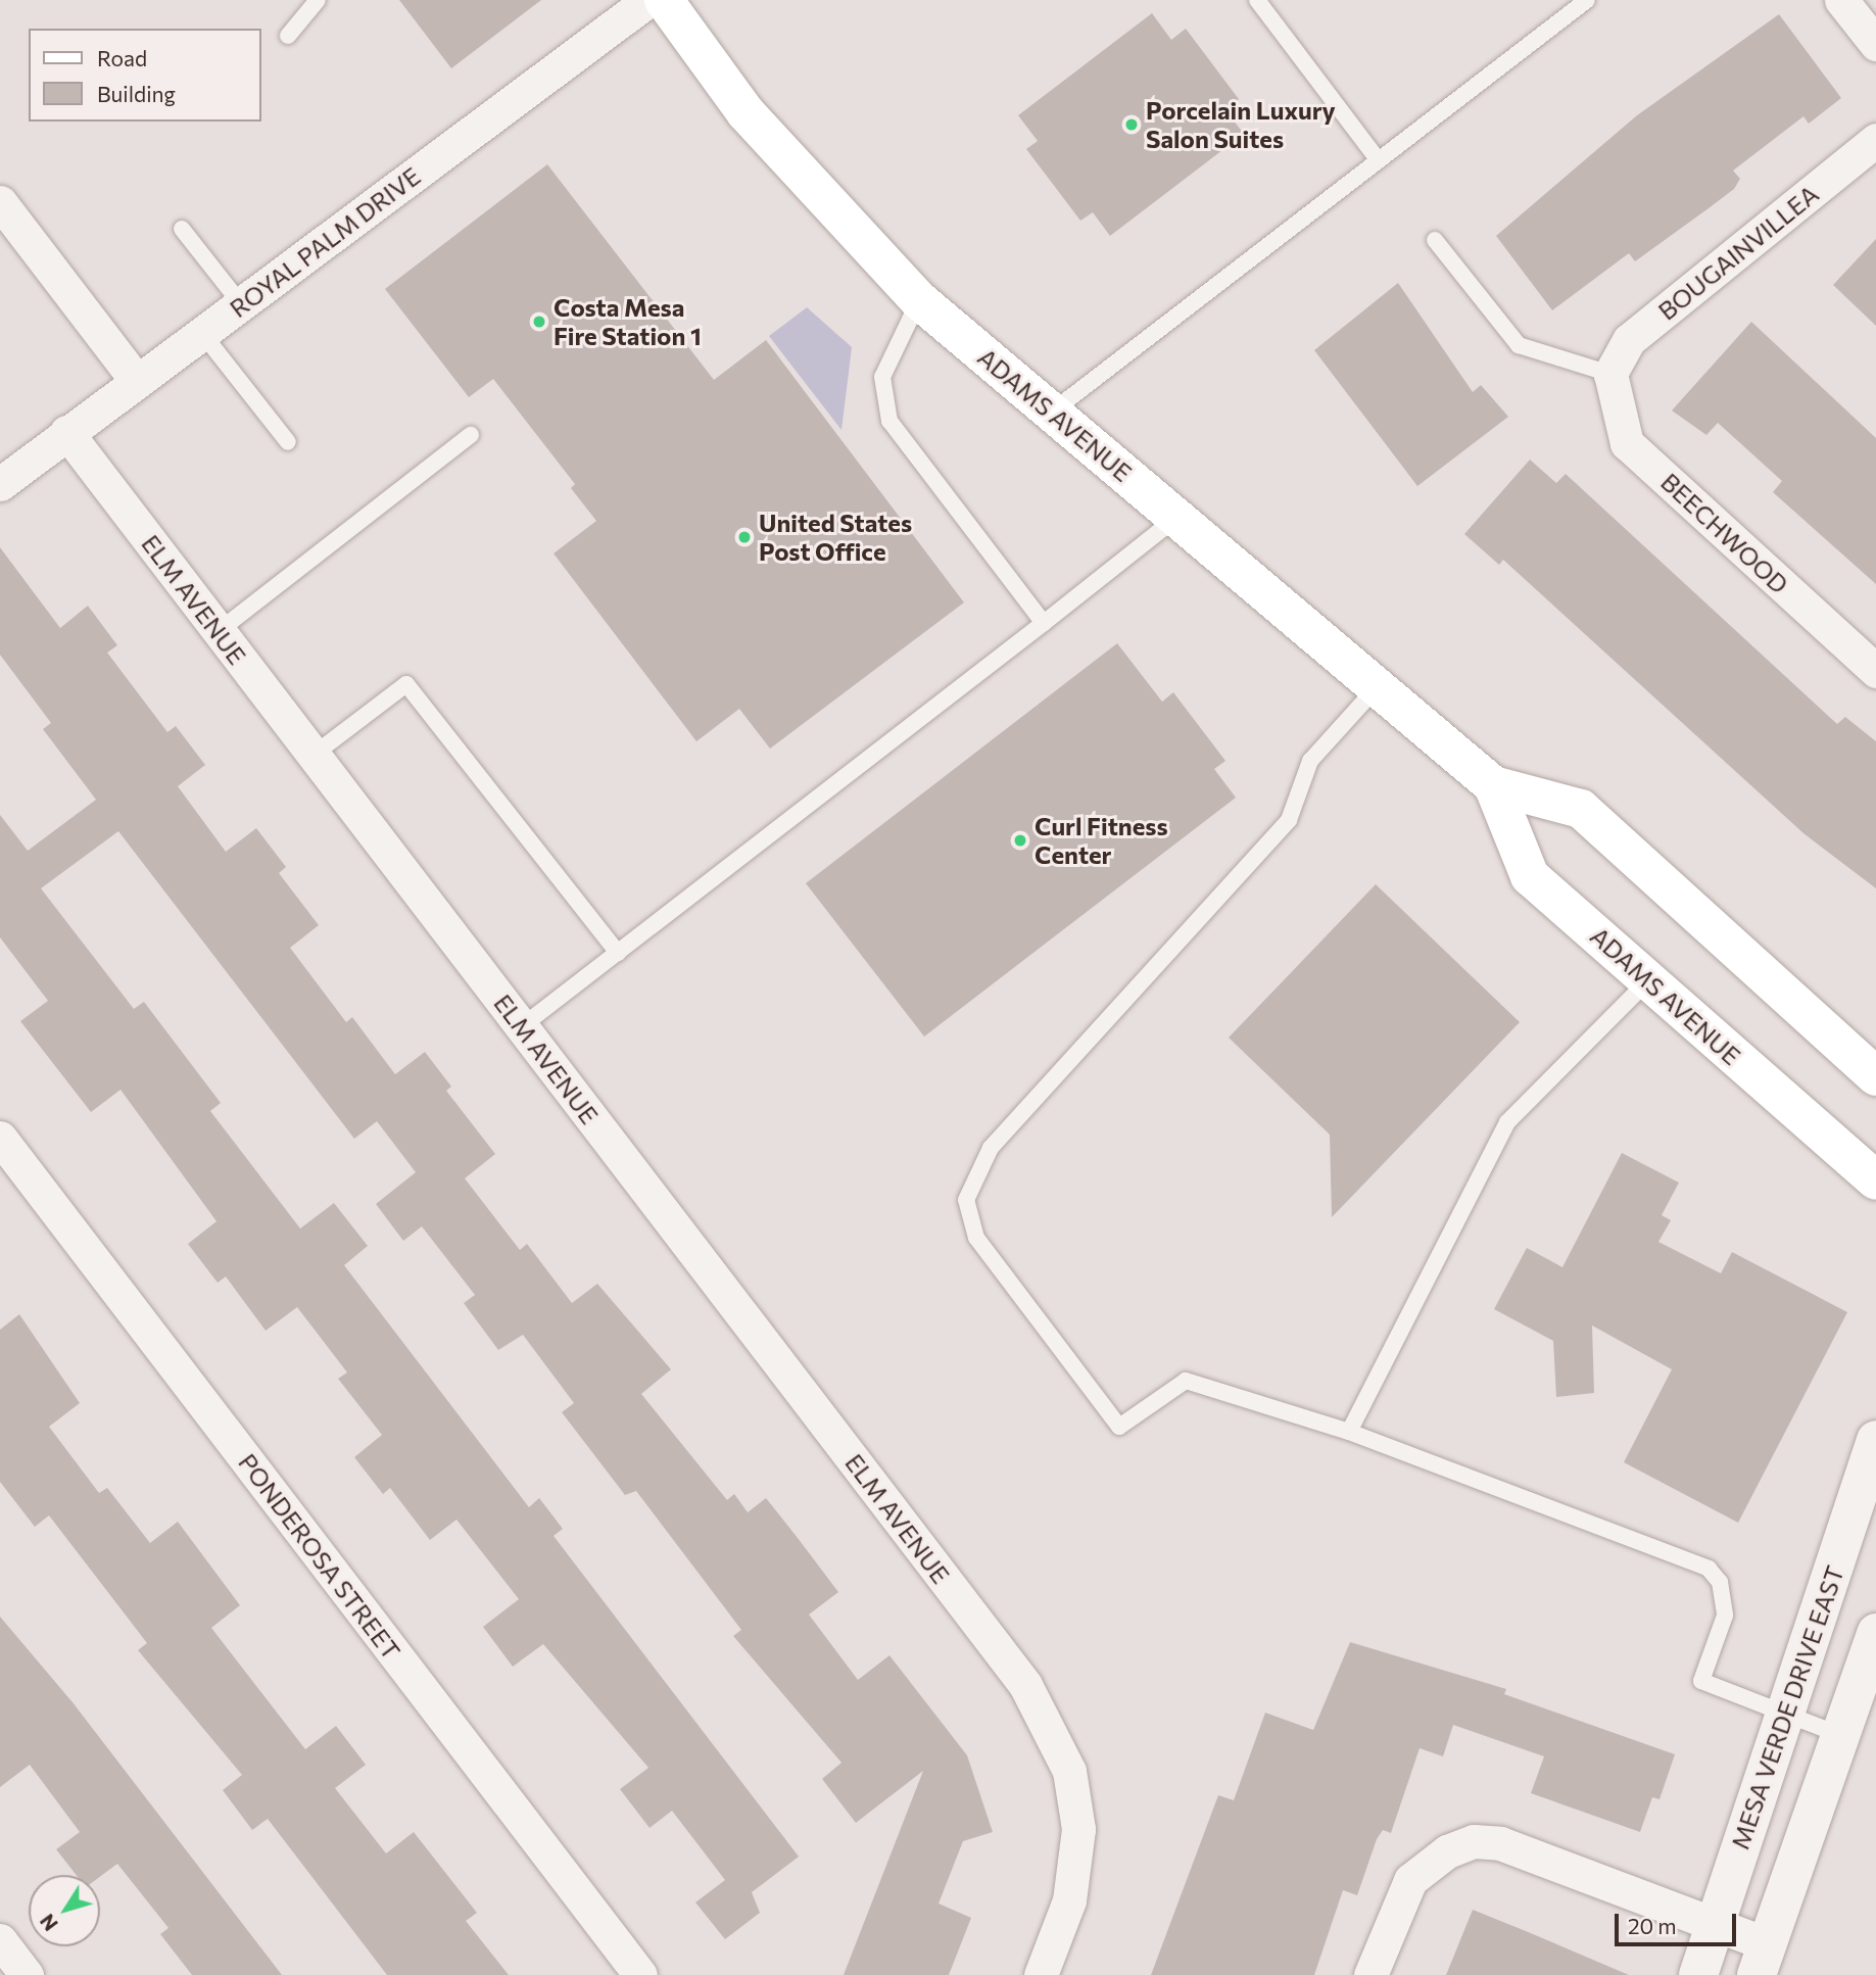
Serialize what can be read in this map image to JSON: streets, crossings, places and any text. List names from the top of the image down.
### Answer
{
  "streets": {
    "main road": ["ADAMS AVENUE"],
    "street": [
      "ROYAL PALM DRIVE",
      "BOUGAINVILLEA",
      "BEECHWOOD",
      "ELM AVENUE",
      "PONDEROSA STREET",
      "MESA VERDE DRIVE EAST"
    ]
  },
  "crossings": [
    ["ROYAL PALM DRIVE", "ELM AVENUE"],
    ["BOUGAINVILLEA", "BEECHWOOD"]
  ],
  "places": [
    "Porcelain Luxury Salon Suites",
    "Costa Mesa Fire Station 1",
    "United States Post Office",
    "Curl Fitness Center"
  ],
  "legend": ["Road", "Building"],
  "scale_bar": "20 m",
  "north": "bottom left"
}
